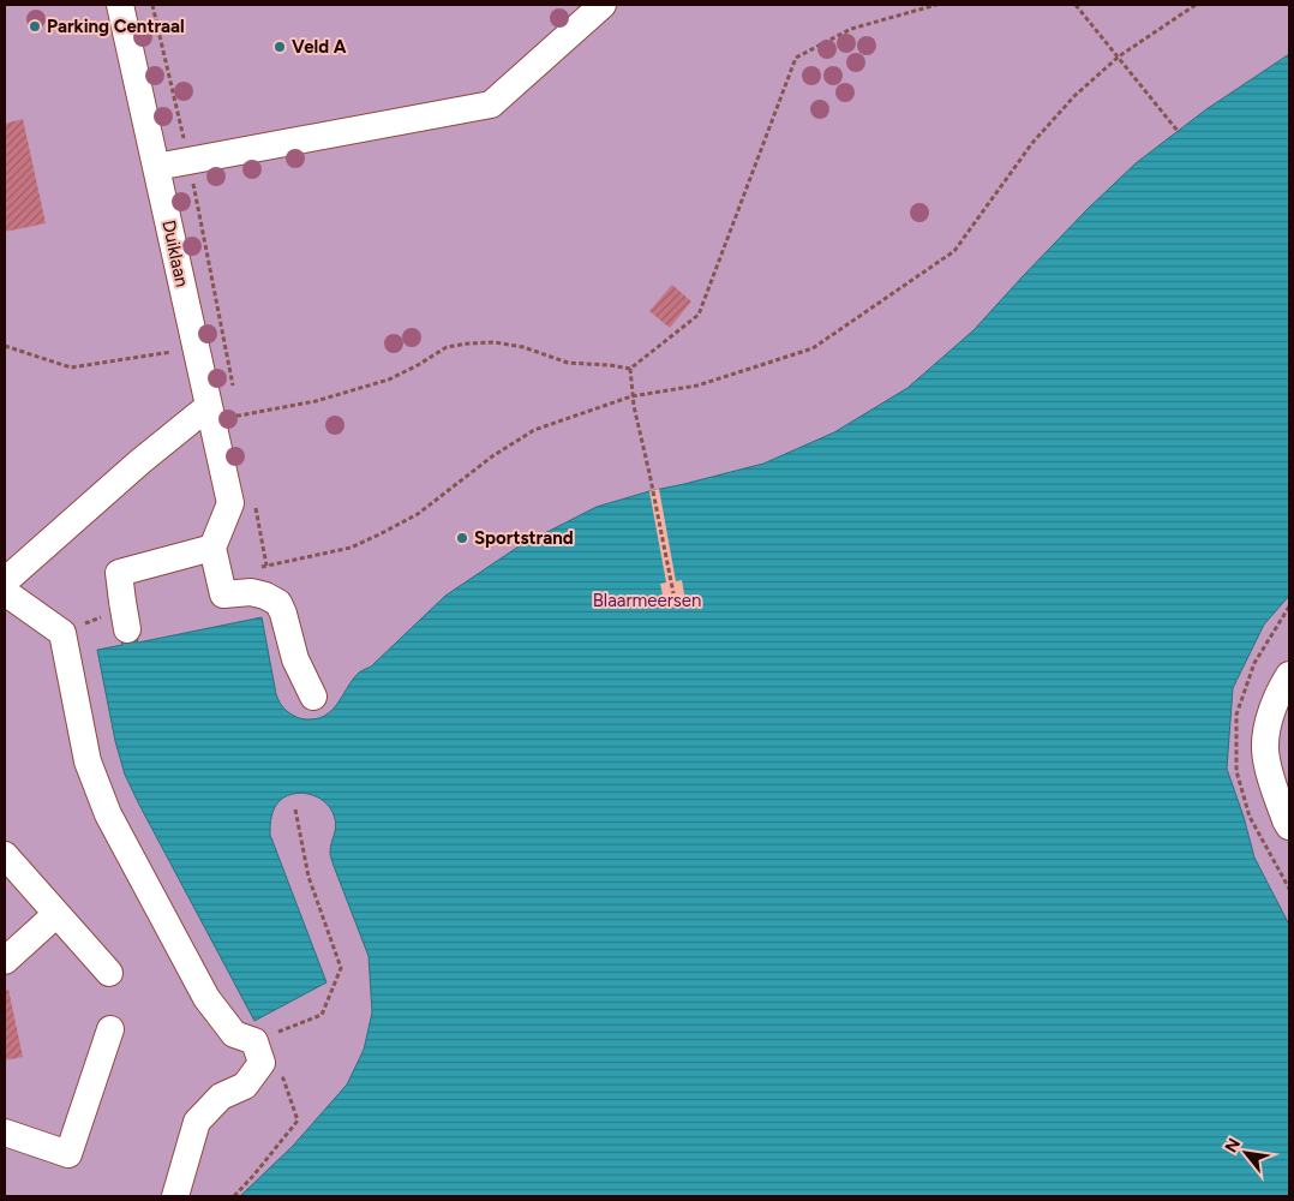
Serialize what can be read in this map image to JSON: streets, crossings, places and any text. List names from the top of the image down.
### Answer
{
  "streets": {
    "street": ["Duiklaan"]
  },
  "parks": ["Blaarmeersen"],
  "places": ["Parking Centraal", "Veld A", "Sportstrand"],
  "north": "top left"
}
